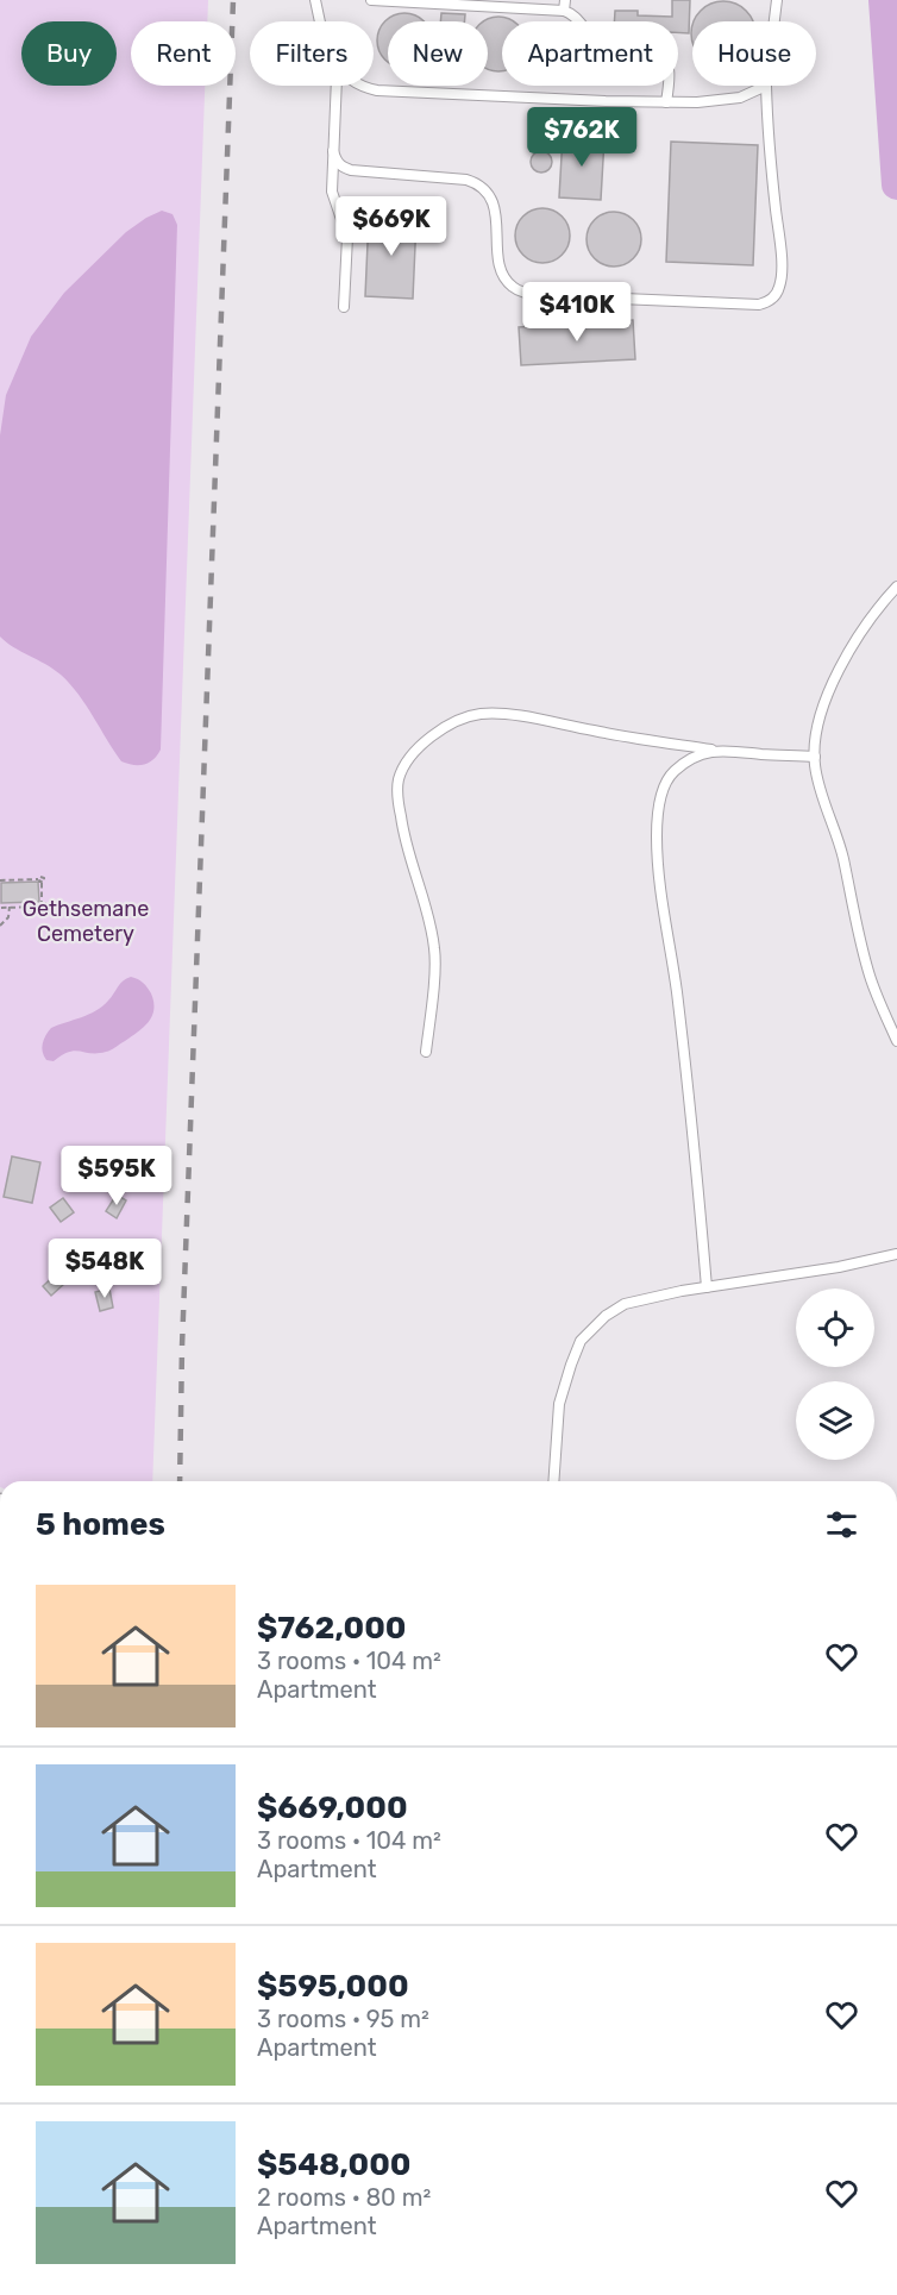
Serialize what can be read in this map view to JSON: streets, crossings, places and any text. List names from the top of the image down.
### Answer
{
  "parks": ["Gethsemane Cemetery"],
  "page": {
    "chip": [
      "Buy",
      "Rent",
      "Filters",
      "New",
      "Apartment",
      "House"
    ],
    "price": [
      "$762K",
      "$669K",
      "$410K",
      "$595K",
      "$548K"
    ],
    "heading": "5 homes",
    "list": [
      {
        "name": "$762,000",
        "note": "3 rooms · 104 m² · Apartment"
      },
      {
        "name": "$669,000",
        "note": "3 rooms · 104 m² · Apartment"
      },
      {
        "name": "$595,000",
        "note": "3 rooms · 95 m² · Apartment"
      },
      {
        "name": "$548,000",
        "note": "2 rooms · 80 m² · Apartment"
      }
    ]
  }
}
